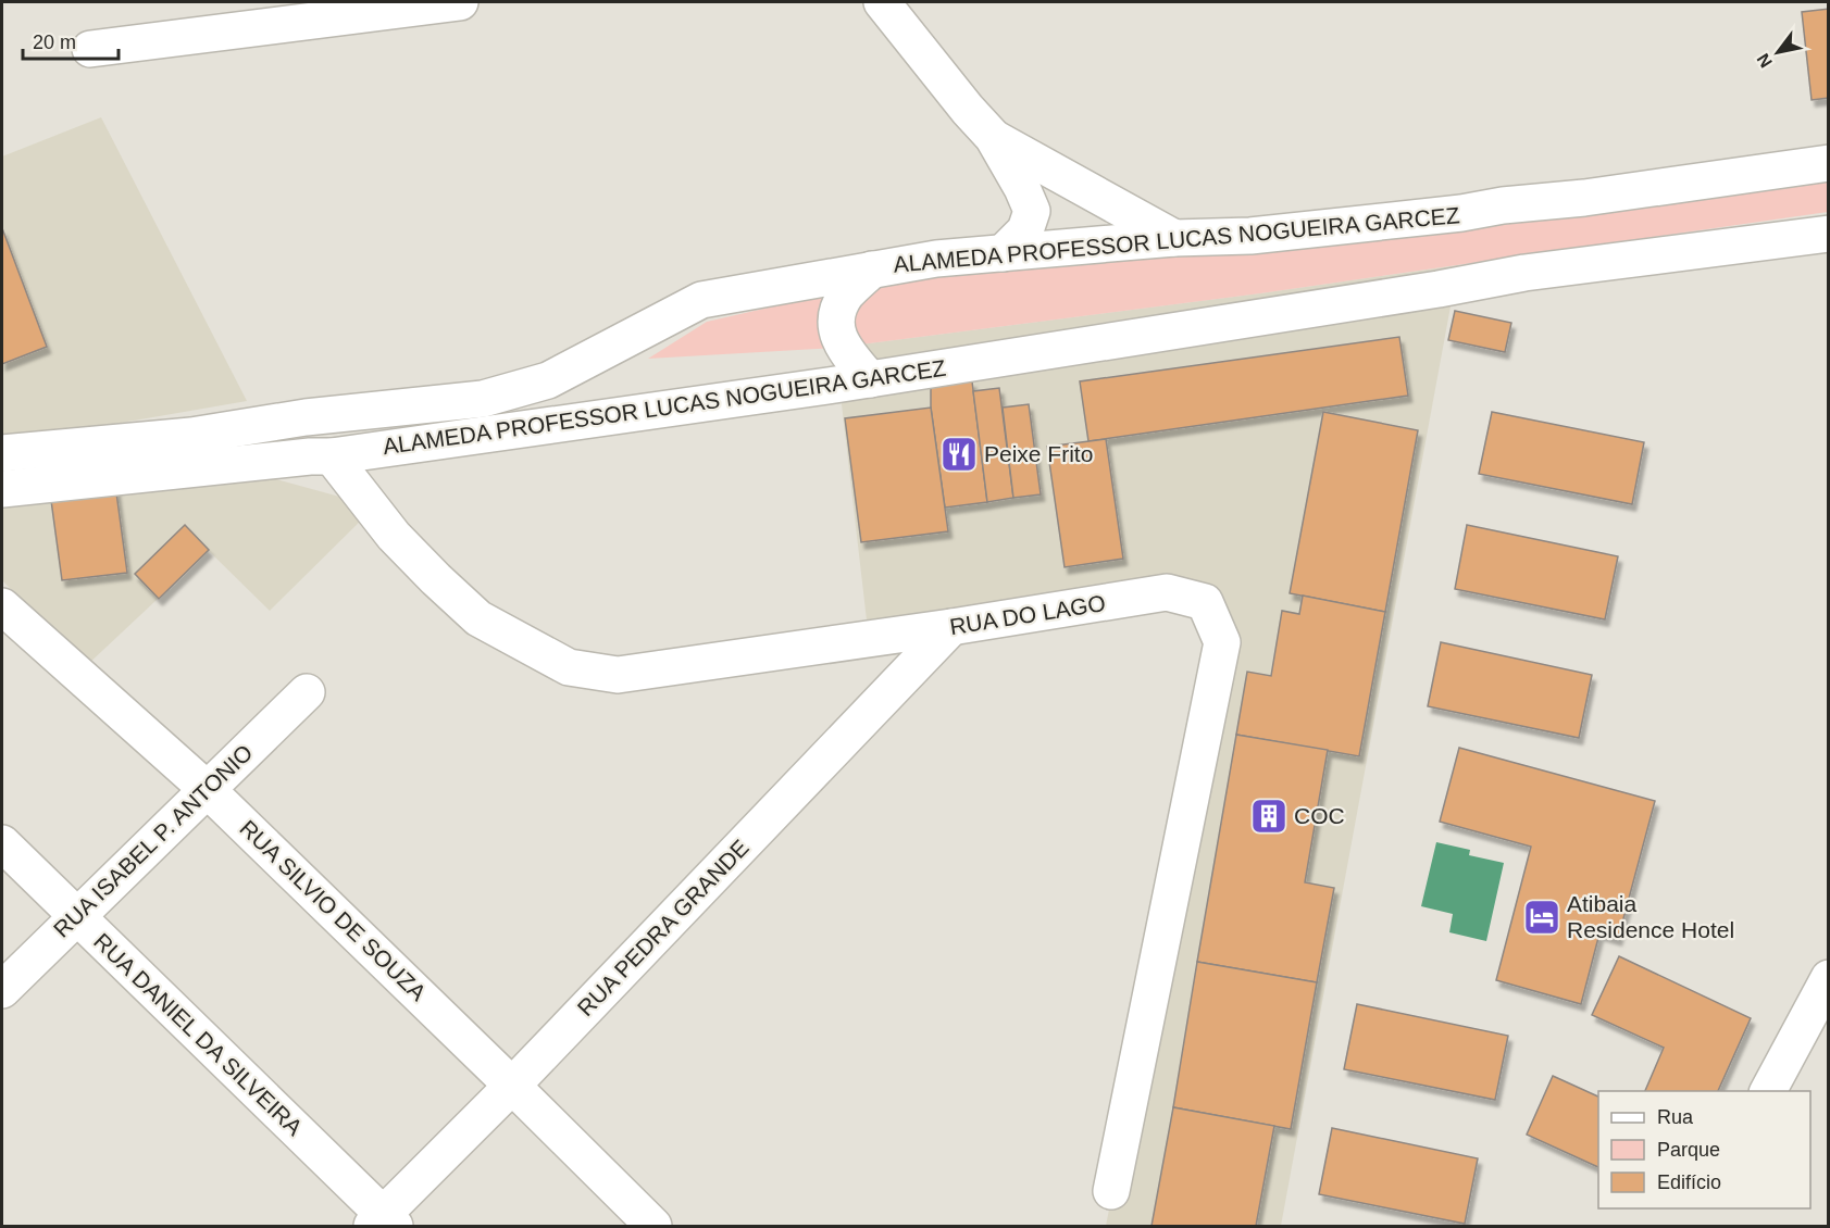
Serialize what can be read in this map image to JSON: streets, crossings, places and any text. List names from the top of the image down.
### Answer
{
  "streets": {
    "street": [
      "ALAMEDA PROFESSOR LUCAS NOGUEIRA GARCEZ",
      "RUA DO LAGO",
      "RUA ISABEL P. ANTONIO",
      "RUA SILVIO DE SOUZA",
      "RUA PEDRA GRANDE",
      "RUA DANIEL DA SILVEIRA"
    ]
  },
  "crossings": [
    ["ALAMEDA PROFESSOR LUCAS NOGUEIRA GARCEZ", "RUA DO LAGO"],
    ["RUA DO LAGO", "RUA PEDRA GRANDE"],
    ["RUA ISABEL P. ANTONIO", "RUA SILVIO DE SOUZA"],
    ["RUA ISABEL P. ANTONIO", "RUA DANIEL DA SILVEIRA"],
    ["RUA SILVIO DE SOUZA", "RUA PEDRA GRANDE"],
    ["RUA PEDRA GRANDE", "RUA DANIEL DA SILVEIRA"]
  ],
  "places": {
    "restaurant": ["Peixe Frito"],
    "building": ["COC"],
    "hotel": ["Atibaia Residence Hotel"]
  },
  "legend": ["Rua", "Parque", "Edifício"],
  "scale_bar": "20 m",
  "north": "bottom left"
}
